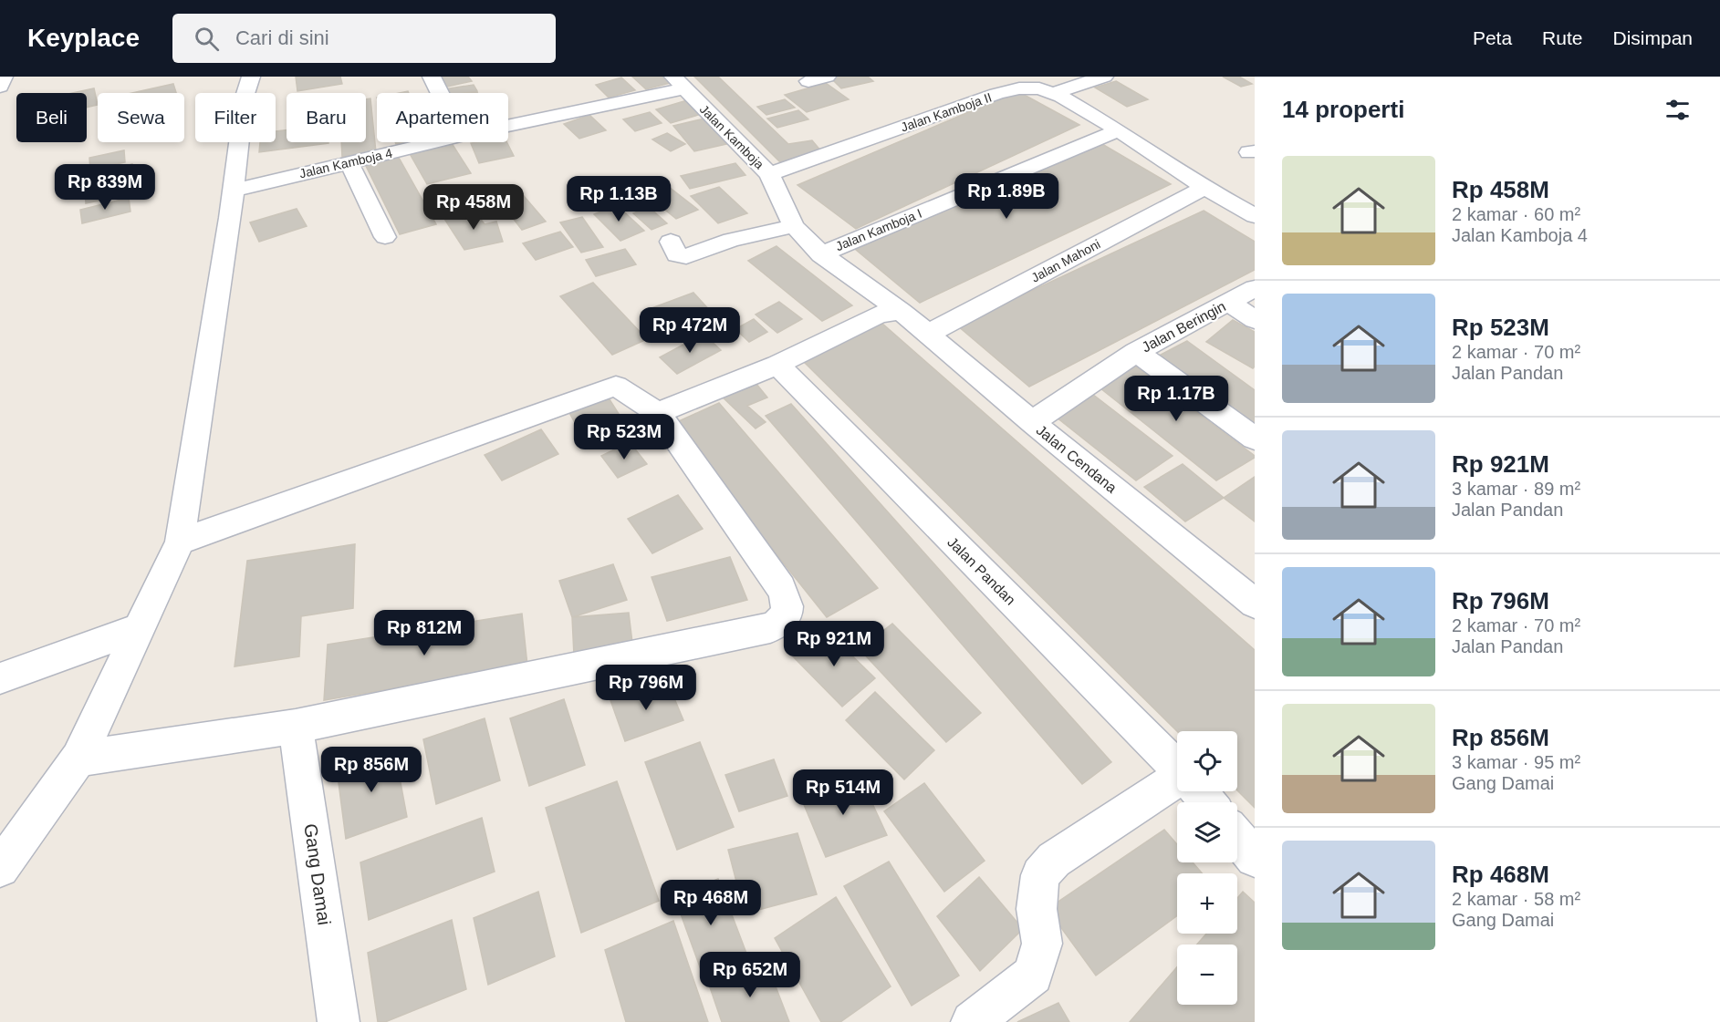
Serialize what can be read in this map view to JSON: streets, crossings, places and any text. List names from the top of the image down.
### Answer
{
  "streets": {
    "street": [
      "Jalan Kamboja II",
      "Jalan Kamboja",
      "Jalan Kamboja 4",
      "Jalan Kamboja I",
      "Jalan Mahoni",
      "Jalan Beringin",
      "Jalan Cendana",
      "Jalan Pandan",
      "Gang Damai"
    ]
  },
  "crossings": [
    ["Jalan Kamboja II", "Jalan Kamboja"],
    ["Jalan Kamboja II", "Jalan Kamboja I"],
    ["Jalan Kamboja II", "Jalan Mahoni"],
    ["Jalan Kamboja", "Jalan Kamboja 4"],
    ["Jalan Kamboja", "Jalan Kamboja I"],
    ["Jalan Kamboja", "Jalan Cendana"],
    ["Jalan Mahoni", "Jalan Cendana"],
    ["Jalan Beringin", "Jalan Cendana"]
  ],
  "page": {
    "header": "Keyplace",
    "search": "Cari di sini",
    "nav": ["Peta", "Rute", "Disimpan"],
    "heading": "14 properti",
    "chip": [
      "Beli",
      "Sewa",
      "Filter",
      "Baru",
      "Apartemen"
    ],
    "list": [
      {
        "name": "Rp 458M",
        "note": "2 kamar · 60 m² · Jalan Kamboja 4"
      },
      {
        "name": "Rp 523M",
        "note": "2 kamar · 70 m² · Jalan Pandan"
      },
      {
        "name": "Rp 921M",
        "note": "3 kamar · 89 m² · Jalan Pandan"
      },
      {
        "name": "Rp 796M",
        "note": "2 kamar · 70 m² · Jalan Pandan"
      },
      {
        "name": "Rp 856M",
        "note": "3 kamar · 95 m² · Gang Damai"
      },
      {
        "name": "Rp 468M",
        "note": "2 kamar · 58 m² · Gang Damai"
      }
    ],
    "price": [
      "Rp 839M",
      "Rp 1.89B",
      "Rp 1.13B",
      "Rp 458M",
      "Rp 472M",
      "Rp 1.17B",
      "Rp 523M",
      "Rp 812M",
      "Rp 921M",
      "Rp 796M",
      "Rp 856M",
      "Rp 514M",
      "Rp 468M",
      "Rp 652M"
    ],
    "map_buttons": ["+", "−"]
  }
}
